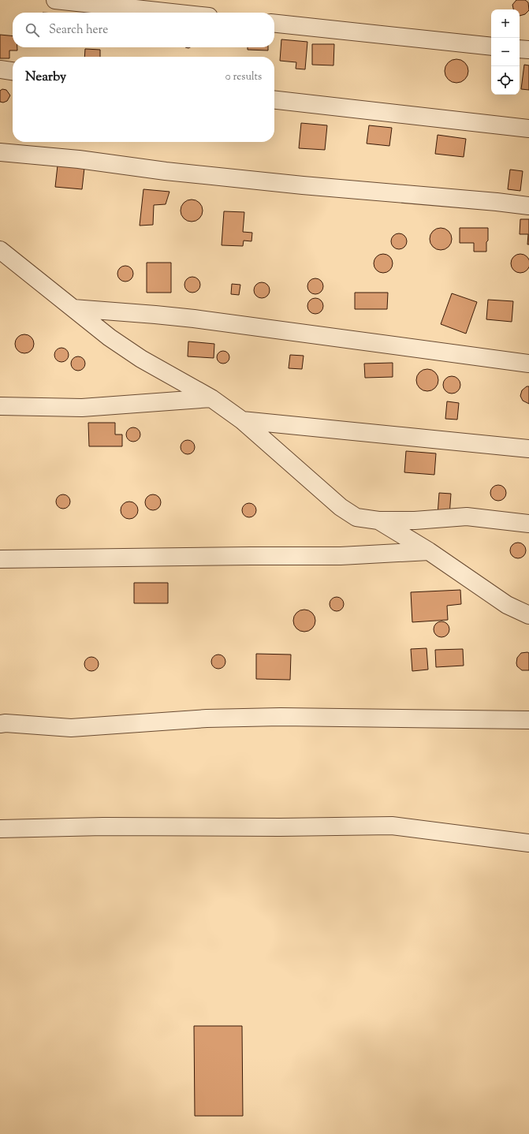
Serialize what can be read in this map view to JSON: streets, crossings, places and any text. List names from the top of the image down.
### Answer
{
  "page": {
    "map_buttons": ["+", "−"],
    "search": "Search here",
    "heading": ["Nearby", "0 results"]
  }
}
